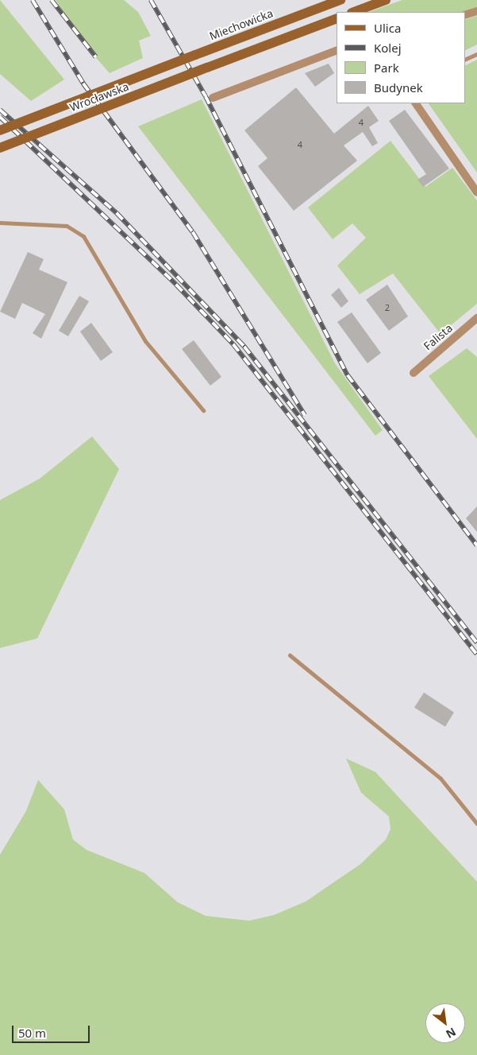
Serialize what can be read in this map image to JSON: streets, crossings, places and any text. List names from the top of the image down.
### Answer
{
  "streets": {
    "main road": ["Miechowicka", "Wrocławska"],
    "street": ["Falista"]
  },
  "crossings": [
    ["Miechowicka", "Wrocławska"]
  ],
  "house_numbers": ["4", "4", "2"],
  "legend": [
    "Ulica",
    "Kolej",
    "Park",
    "Budynek"
  ],
  "scale_bar": "50 m",
  "north": "bottom right"
}
